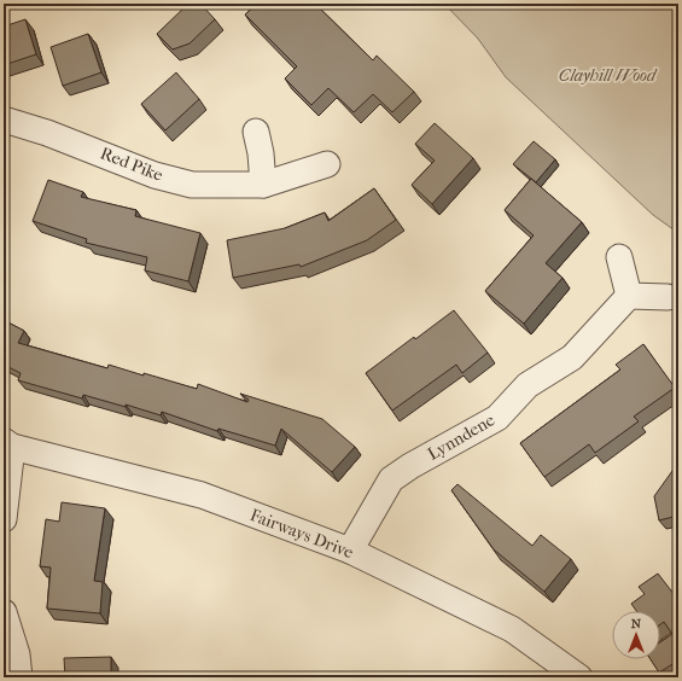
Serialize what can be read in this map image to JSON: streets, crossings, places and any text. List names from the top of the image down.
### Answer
{
  "streets": {
    "street": ["Red Pike", "Lynndene", "Fairways Drive"]
  },
  "crossings": [
    ["Lynndene", "Fairways Drive"]
  ],
  "parks": ["Clayhill Wood"],
  "north": "top"
}
